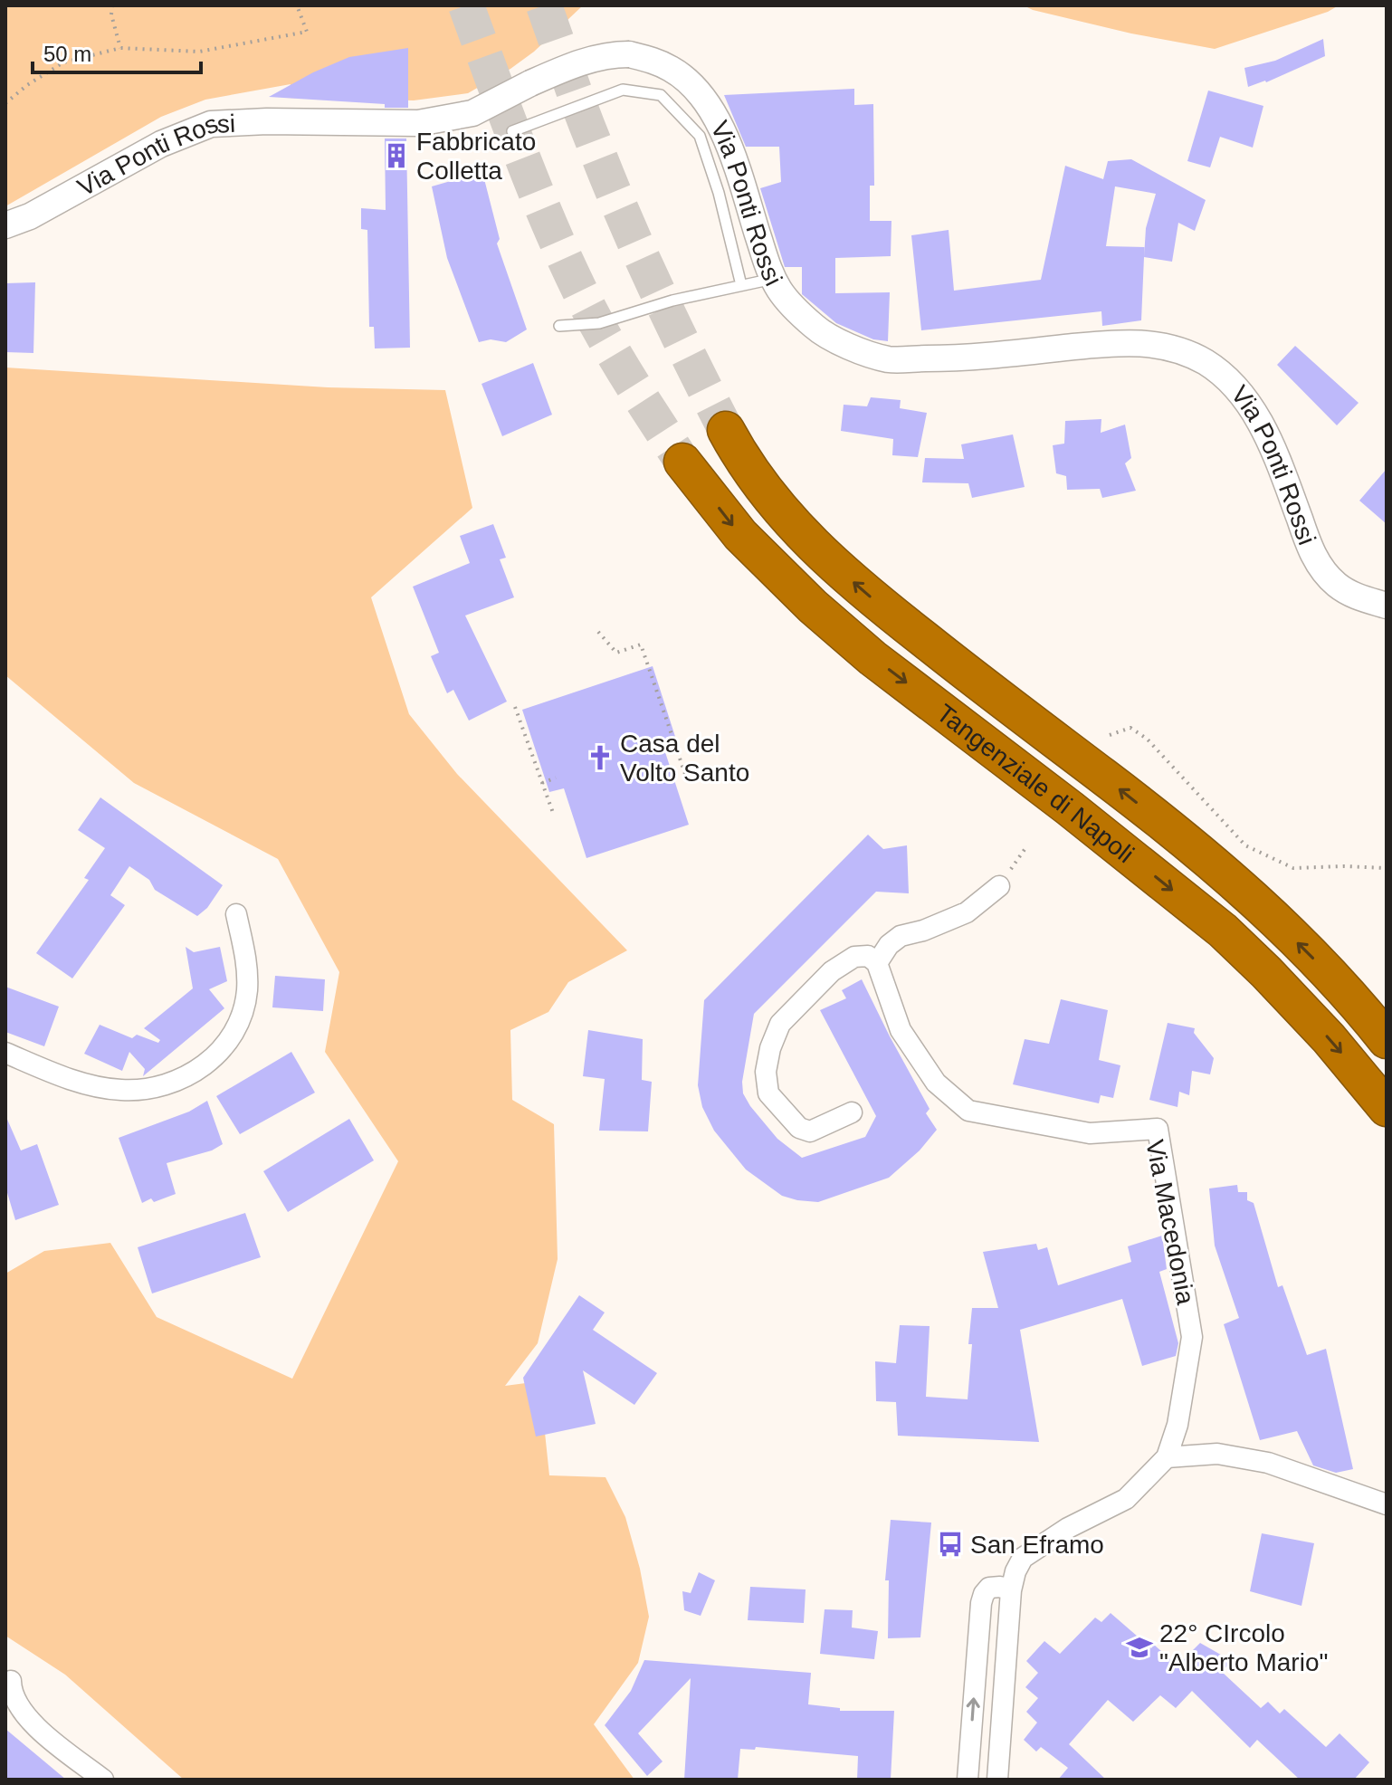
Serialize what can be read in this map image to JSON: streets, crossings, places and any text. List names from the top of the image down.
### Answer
{
  "streets": {
    "highway": ["Tangenziale di Napoli"],
    "street": ["Via Ponti Rossi", "Via Macedonia"]
  },
  "places": {
    "building": ["Fabbricato Colletta"],
    "church": ["Casa del Volto Santo"],
    "bus stop": ["San Eframo"],
    "school or university": ["22° CIrcolo \"Alberto Mario\""]
  },
  "scale_bar": "50 m"
}
